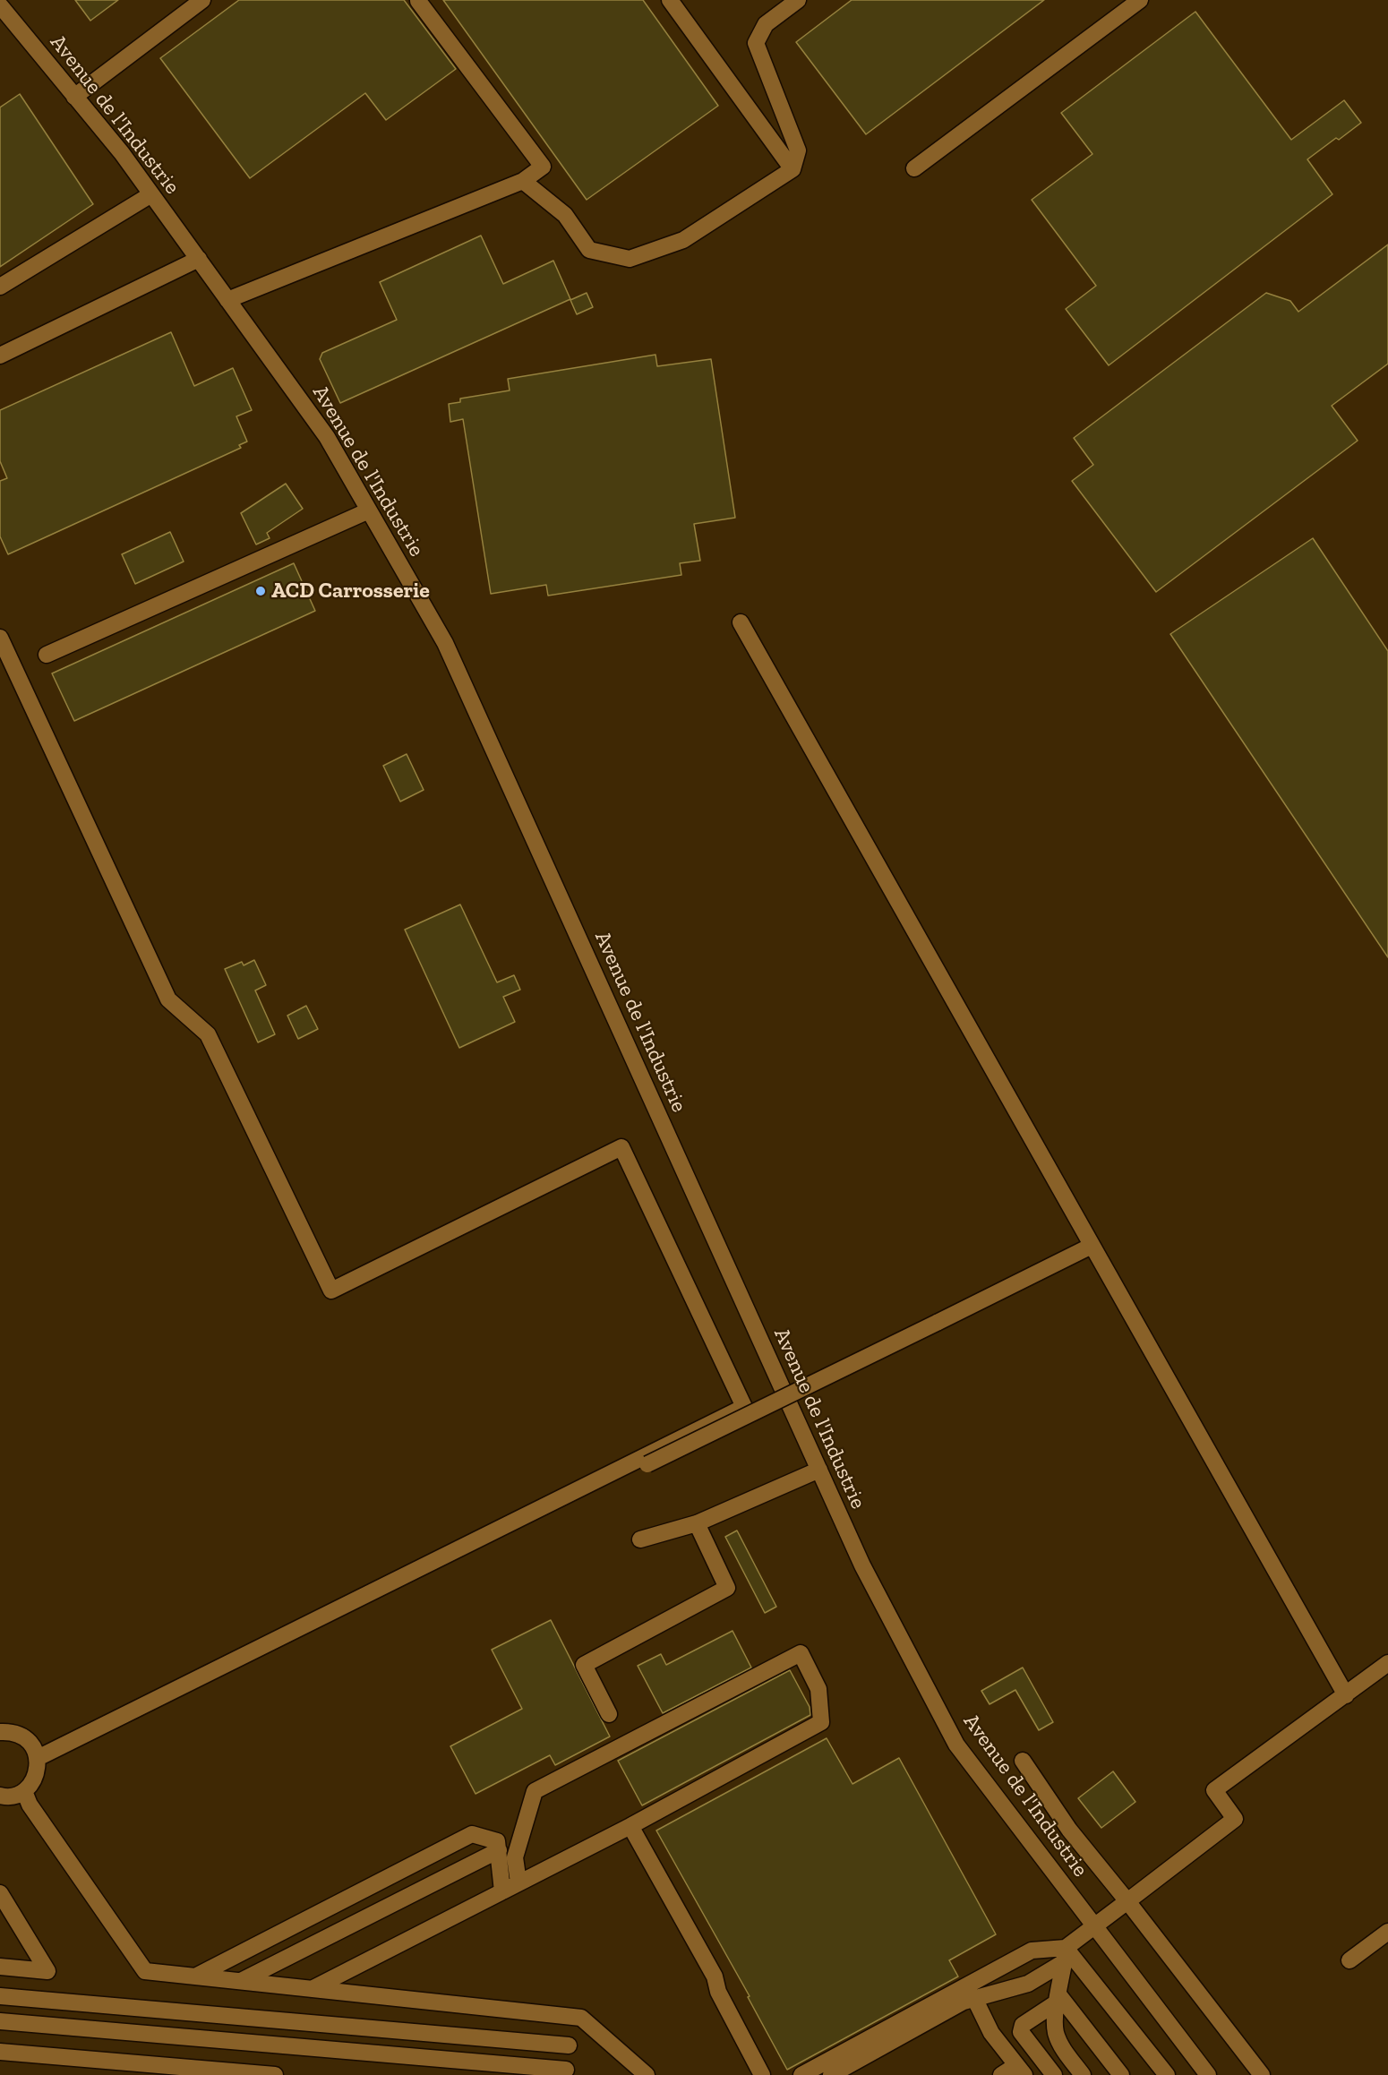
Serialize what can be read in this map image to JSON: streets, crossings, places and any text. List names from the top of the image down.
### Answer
{
  "streets": {
    "street": ["Avenue de l'Industrie"]
  },
  "places": ["ACD Carrosserie"]
}
